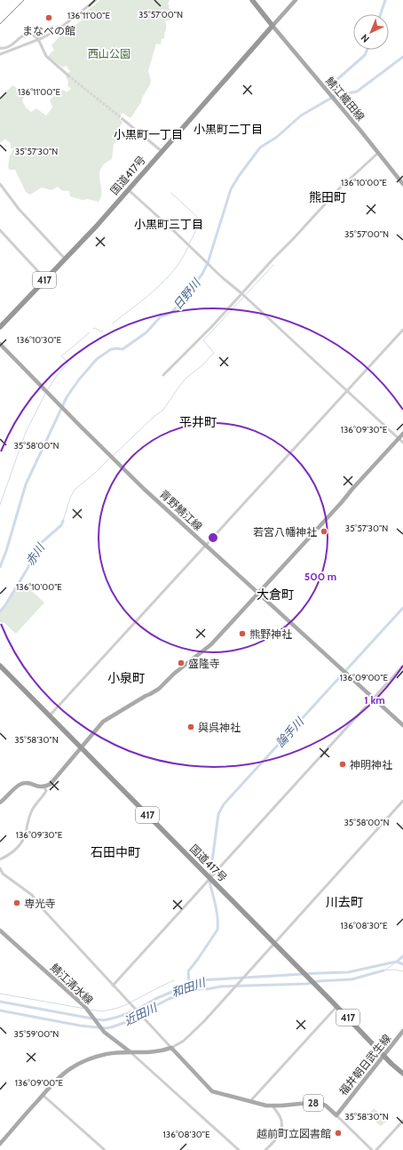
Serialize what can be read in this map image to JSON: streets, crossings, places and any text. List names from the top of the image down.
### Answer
{
  "streets": {
    "highway": ["国道417号", "417"],
    "main road": [
      "鯖江織田線",
      "青野鯖江線",
      "鯖江清水線",
      "福井朝日武生線",
      "28"
    ]
  },
  "crossings": [
    ["鯖江織田線", "国道417号"],
    ["国道417号", "福井朝日武生線"],
    ["福井朝日武生線", "28"]
  ],
  "districts": [
    "小黒町二丁目",
    "小黒町一丁目",
    "熊田町",
    "小黒町三丁目",
    "平井町",
    "大倉町",
    "小泉町",
    "石田中町",
    "川去町"
  ],
  "water": [
    "日野川",
    "赤川",
    "論手川",
    "和田川",
    "近田川"
  ],
  "parks": ["西山公園"],
  "places": [
    "まなべの館",
    "若宮八幡神社",
    "熊野神社",
    "盛隆寺",
    "與呉神社",
    "神明神社",
    "専光寺",
    "越前町立図書館"
  ],
  "north": "bottom left",
  "coordinates": [
    "35°57'00\"N",
    "136°11'00\"E",
    "35°57'30\"N",
    "136°10'00\"E",
    "136°10'30\"E",
    "136°09'30\"E",
    "35°58'00\"N",
    "136°09'00\"E",
    "35°58'30\"N",
    "136°08'30\"E",
    "35°59'00\"N"
  ],
  "rings": ["500 m", "1 km"]
}
